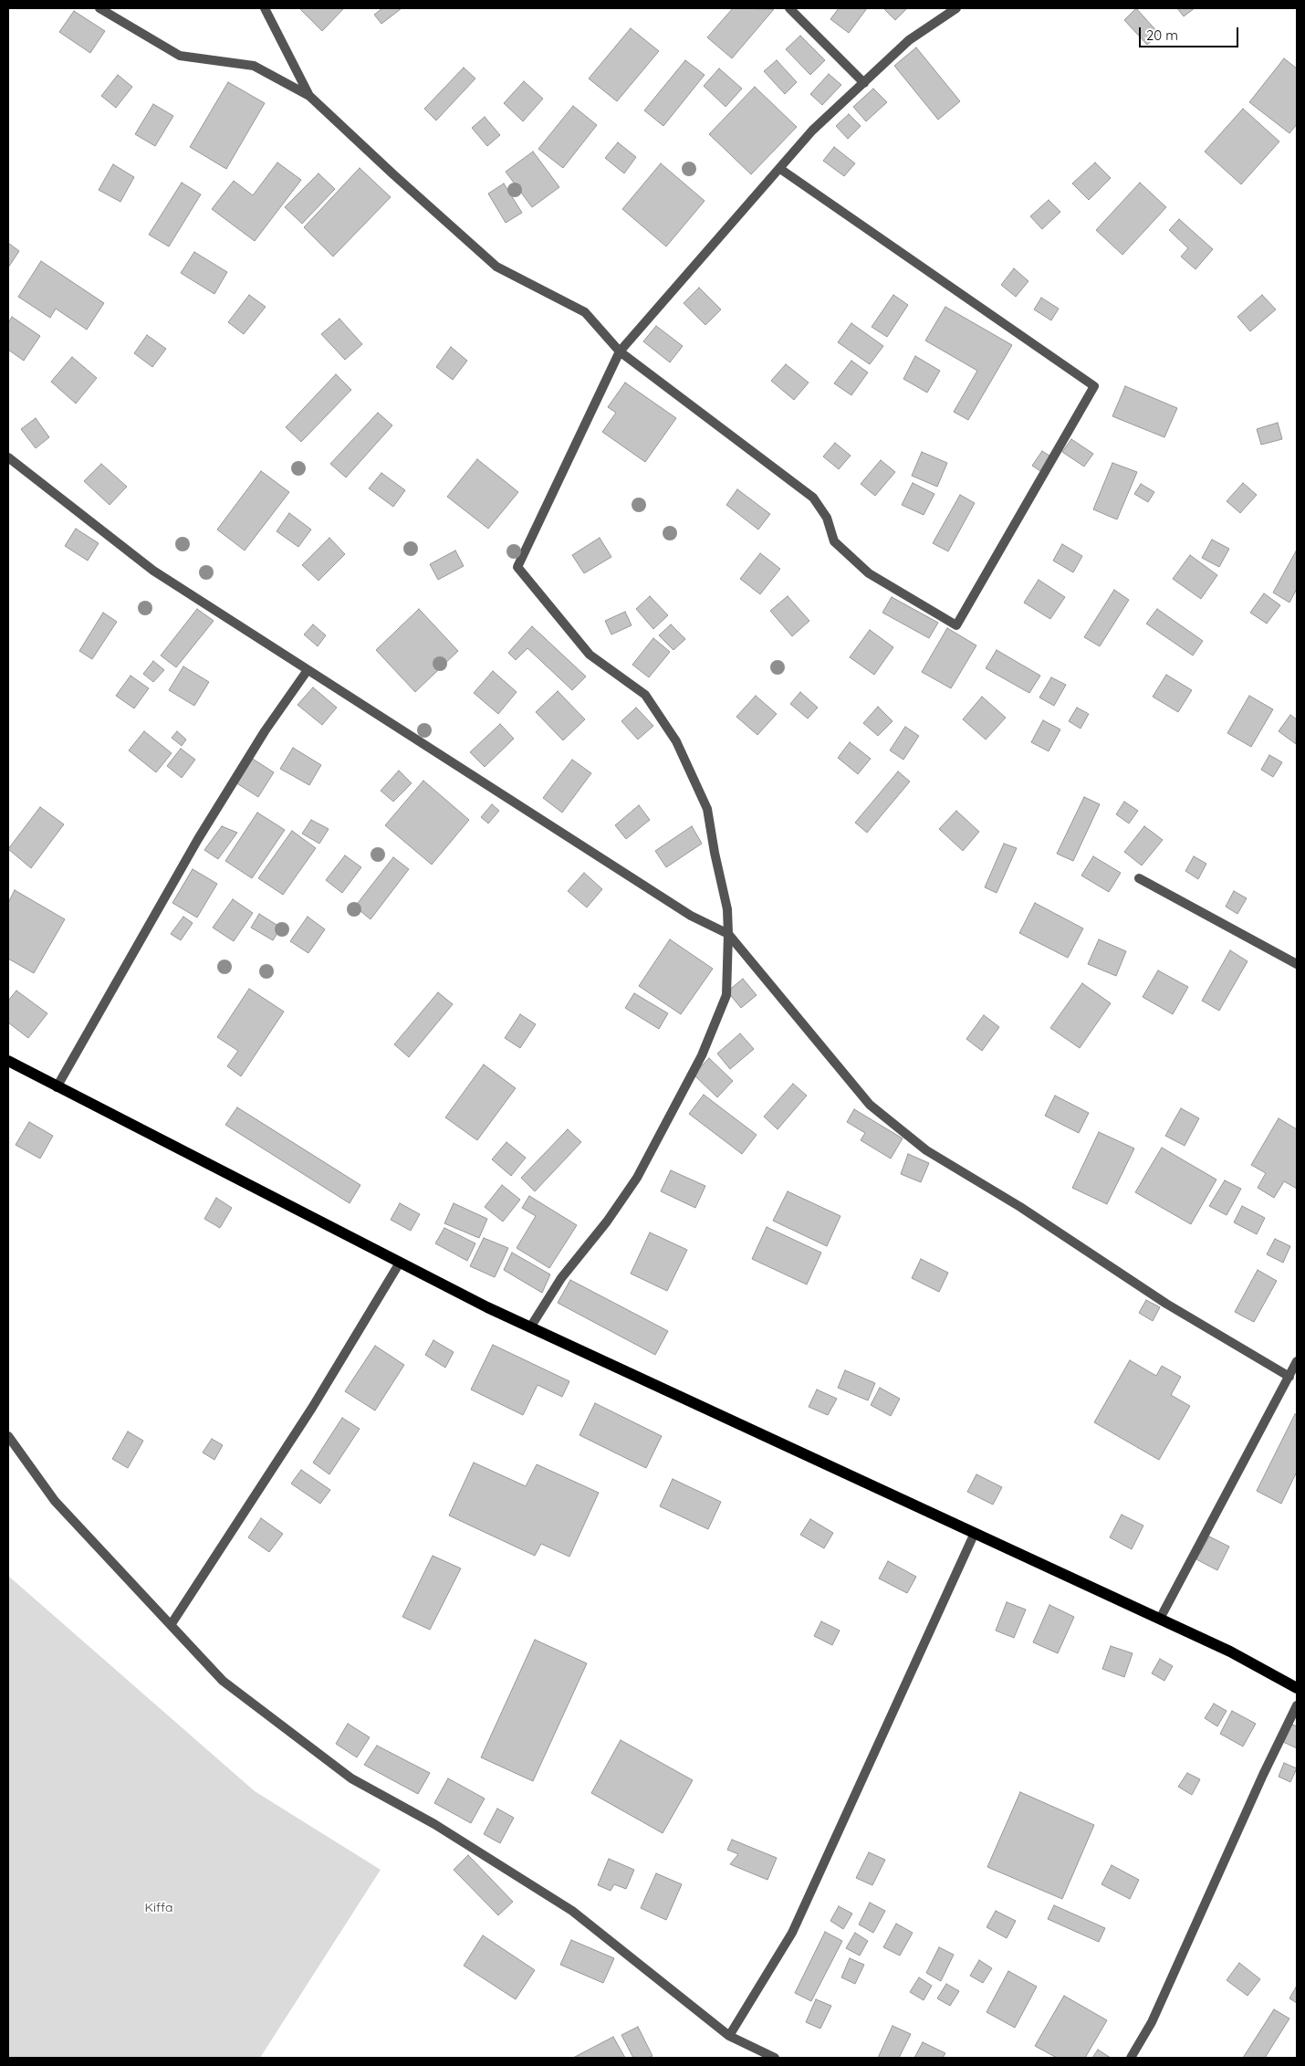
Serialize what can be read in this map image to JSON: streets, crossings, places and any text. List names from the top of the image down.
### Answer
{
  "parks": ["Kiffa"],
  "scale_bar": "20 m"
}
